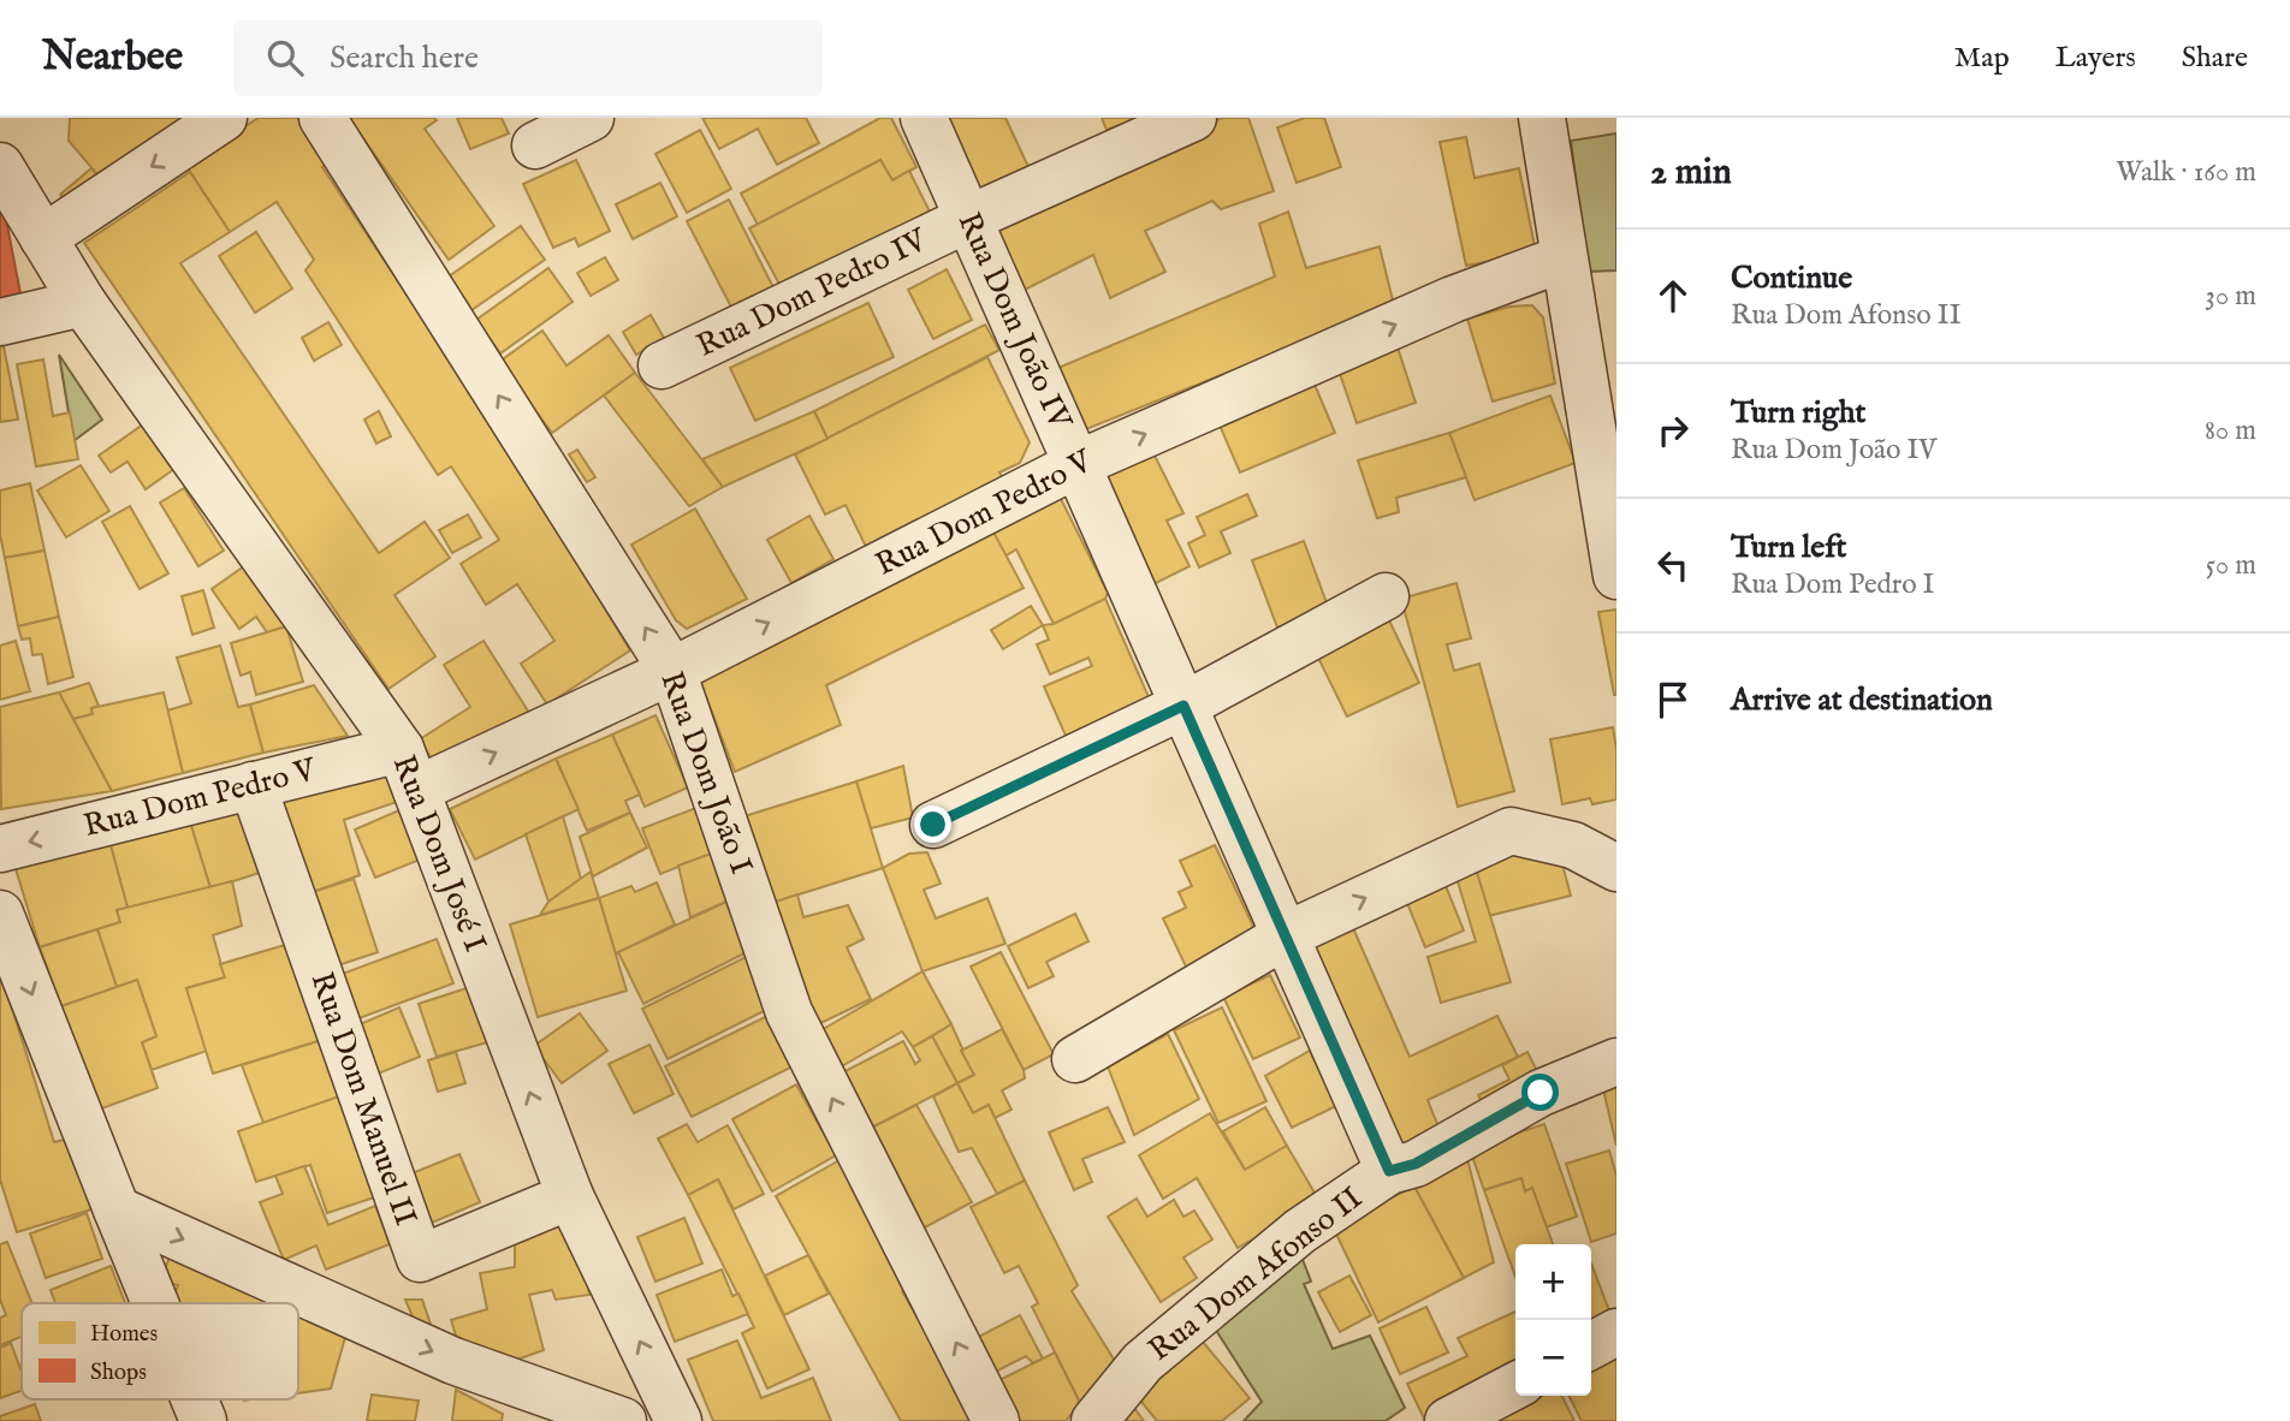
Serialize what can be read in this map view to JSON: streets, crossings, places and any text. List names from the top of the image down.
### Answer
{
  "streets": {
    "street": [
      "Rua Dom Pedro IV",
      "Rua Dom João IV",
      "Rua Dom Pedro V",
      "Rua Dom João I",
      "Rua Dom José I",
      "Rua Dom Manuel II",
      "Rua Dom Afonso II"
    ]
  },
  "crossings": [
    ["Rua Dom Pedro IV", "Rua Dom João IV"],
    ["Rua Dom João IV", "Rua Dom Pedro V"],
    ["Rua Dom João IV", "Rua Dom Afonso II"],
    ["Rua Dom Pedro V", "Rua Dom João I"],
    ["Rua Dom Pedro V", "Rua Dom José I"],
    ["Rua Dom Pedro V", "Rua Dom Manuel II"],
    ["Rua Dom José I", "Rua Dom Manuel II"]
  ],
  "one_way": ["Rua Dom João I", "Rua Dom José I"],
  "legend": ["Homes", "Shops"],
  "page": {
    "header": "Nearbee",
    "search": "Search here",
    "nav": ["Map", "Layers", "Share"],
    "heading": ["2 min", "Walk · 160 m"],
    "list": [
      ["Continue", "Rua Dom Afonso II", "30 m"],
      ["Turn right", "Rua Dom João IV", "80 m"],
      ["Turn left", "Rua Dom Pedro I", "50 m"],
      "Arrive at destination"
    ],
    "map_buttons": ["+", "−"]
  }
}
